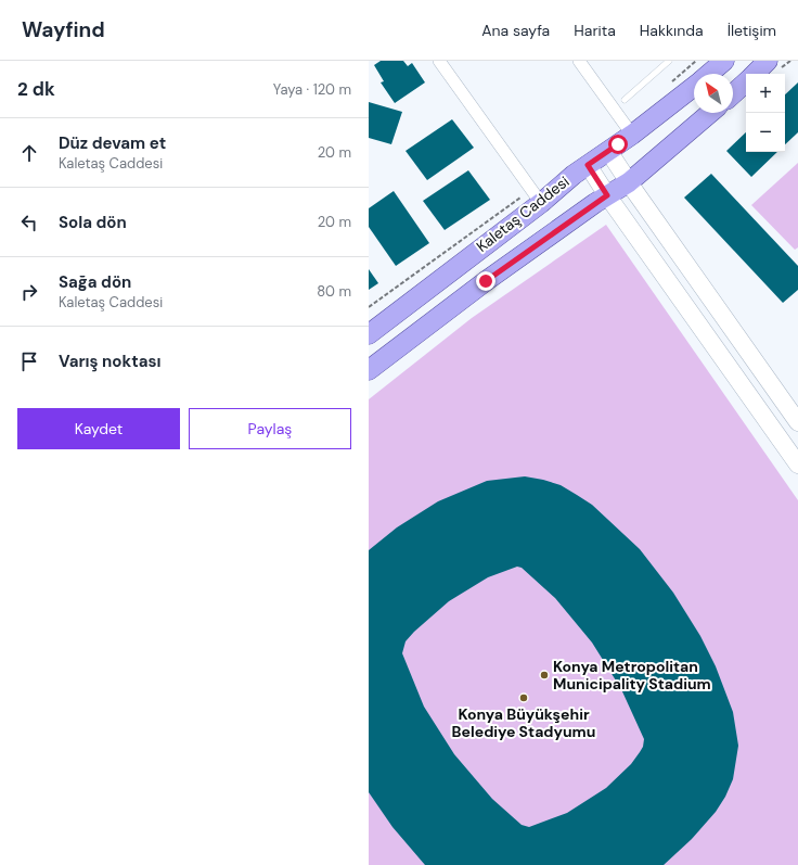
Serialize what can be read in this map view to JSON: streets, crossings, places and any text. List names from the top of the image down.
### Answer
{
  "streets": {
    "main road": ["Kaletaş Caddesi"]
  },
  "places": ["Konya Metropolitan Municipality Stadium", "Konya Büyükşehir Belediye Stadyumu"],
  "north": "top left",
  "page": {
    "header": "Wayfind",
    "nav": [
      "Ana sayfa",
      "Harita",
      "Hakkında",
      "İletişim"
    ],
    "heading": ["2 dk", "Yaya · 120 m"],
    "map_buttons": ["+", "−"],
    "list": [
      ["Düz devam et", "Kaletaş Caddesi", "20 m"],
      ["Sola dön", "20 m"],
      ["Sağa dön", "Kaletaş Caddesi", "80 m"],
      "Varış noktası"
    ],
    "buttons": ["Kaydet", "Paylaş"]
  }
}
